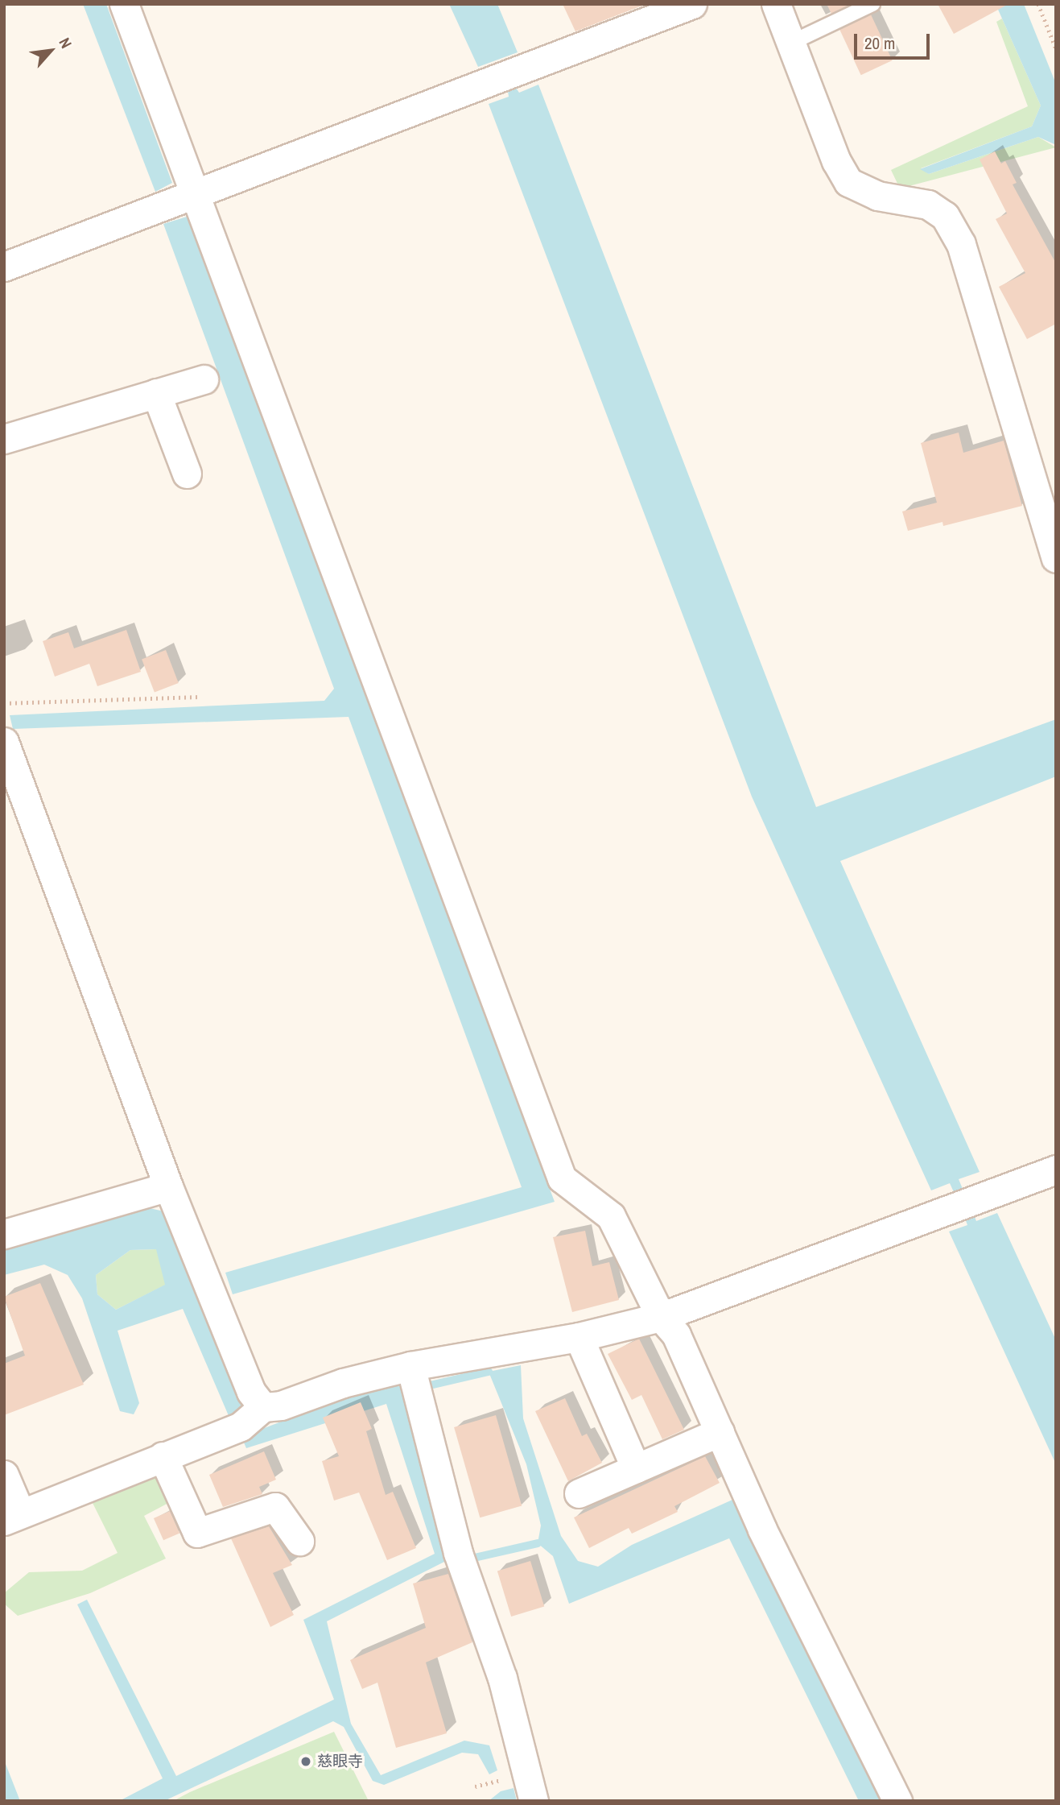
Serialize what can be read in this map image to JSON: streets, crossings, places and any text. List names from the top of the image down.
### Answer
{
  "places": ["慈眼寺"],
  "scale_bar": "20 m",
  "north": "top right"
}
